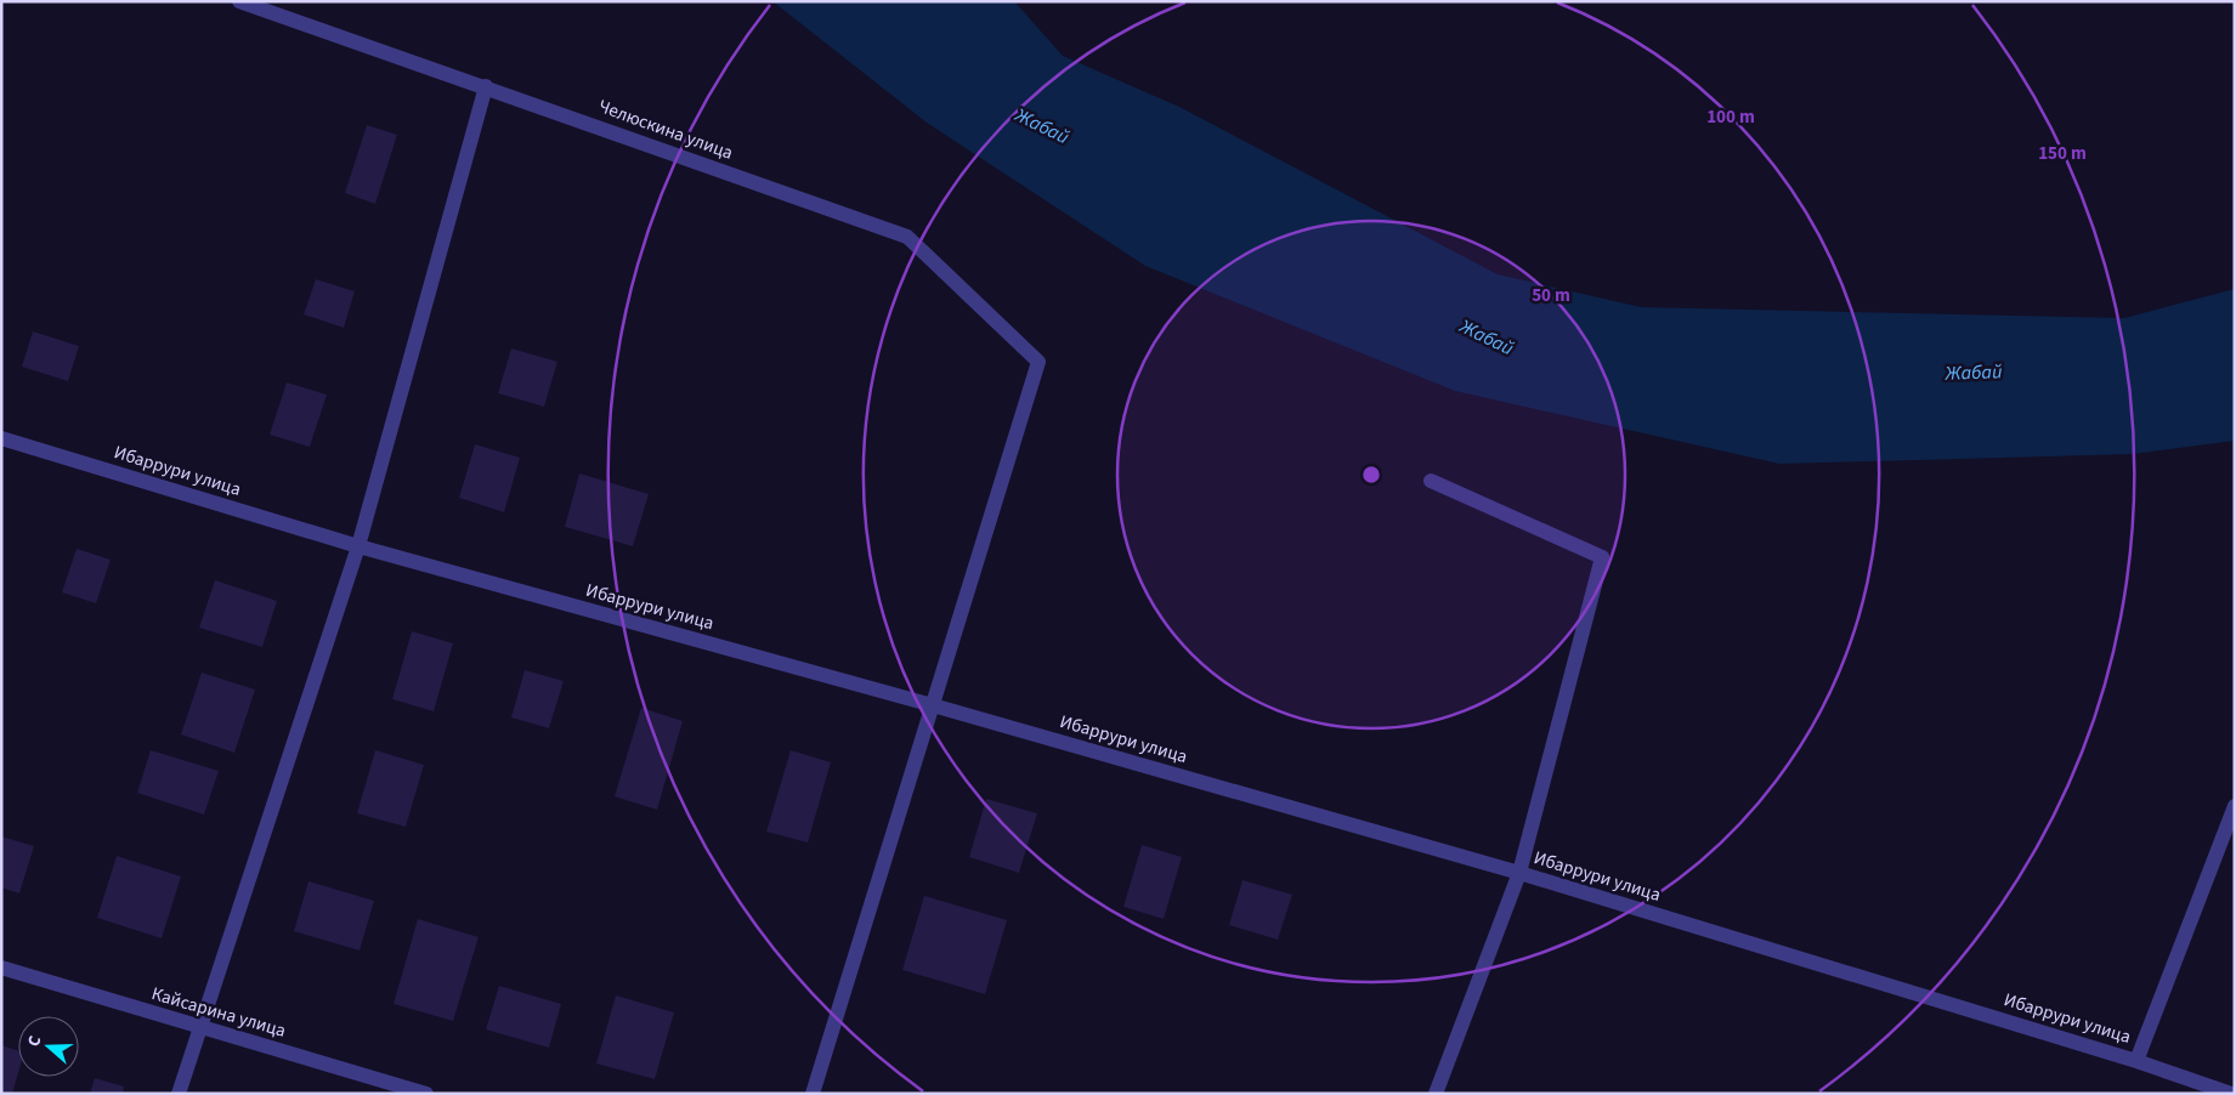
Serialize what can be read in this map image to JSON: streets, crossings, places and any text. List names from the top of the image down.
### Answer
{
  "streets": {
    "street": ["Челюскина улица", "Ибаррури улица", "Кайсарина улица"]
  },
  "crossings": [
    ["Челюскина улица", "Ибаррури улица"]
  ],
  "water": ["Жабай"],
  "north": "left",
  "rings": ["100 m", "150 m", "50 m"]
}
